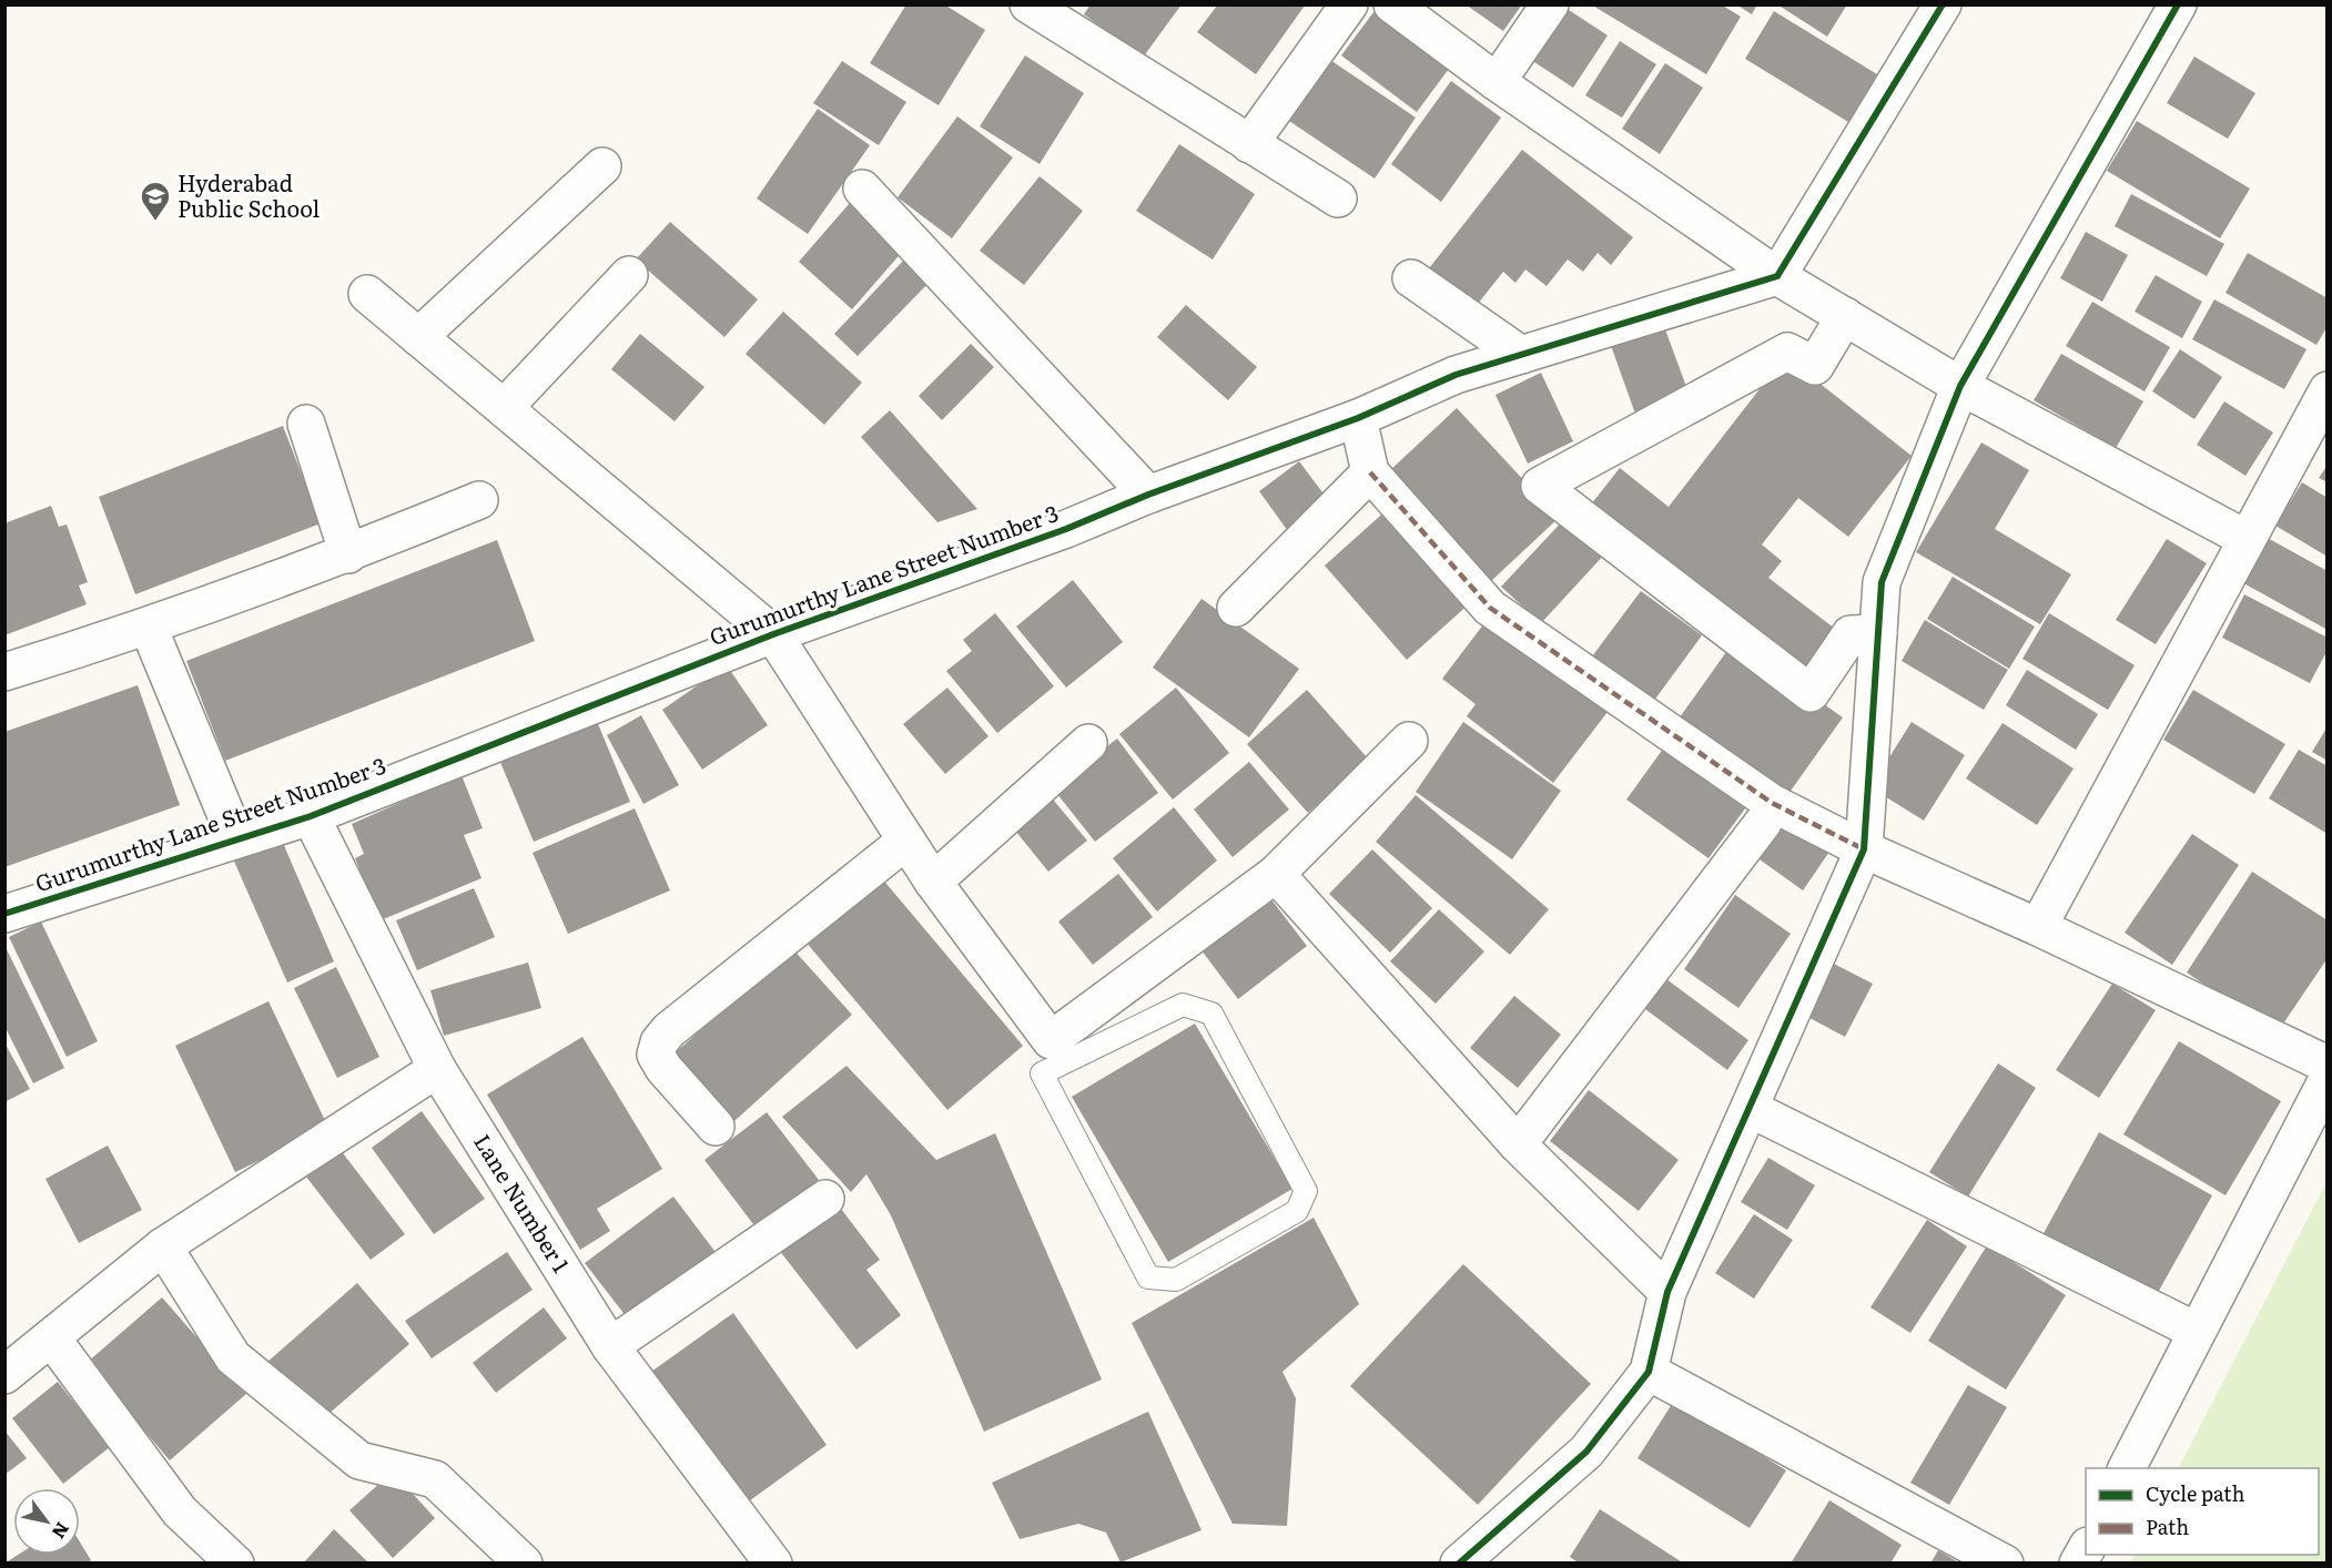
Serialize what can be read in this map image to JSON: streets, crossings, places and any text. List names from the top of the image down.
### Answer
{
  "streets": {
    "street": ["Gurumurthy Lane Street Number 3", "Lane Number 1"]
  },
  "crossings": [
    ["Gurumurthy Lane Street Number 3", "Lane Number 1"]
  ],
  "places": {
    "school or university": ["Hyderabad Public School"]
  },
  "legend": ["Cycle path", "Path"],
  "north": "bottom right"
}
